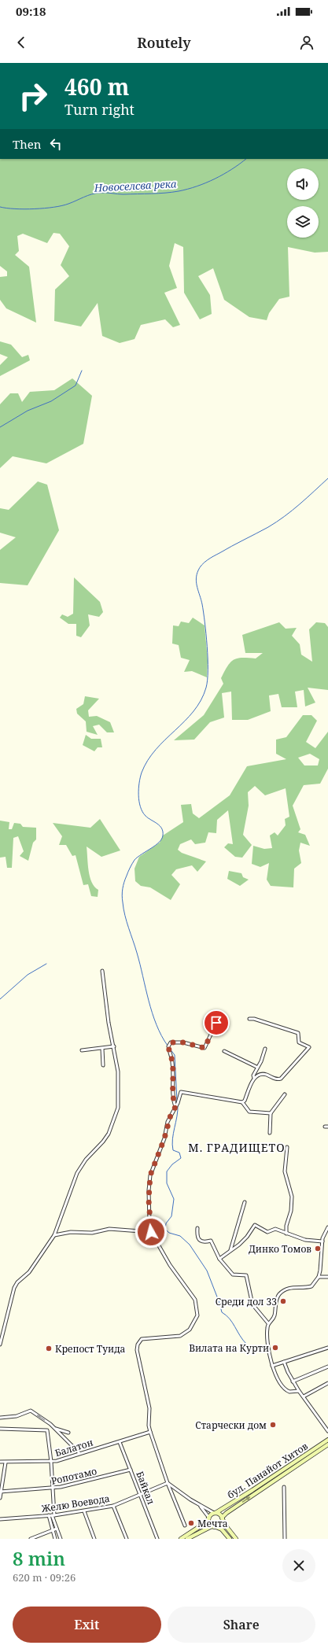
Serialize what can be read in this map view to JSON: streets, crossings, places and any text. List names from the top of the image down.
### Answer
{
  "streets": {
    "street": [
      "Балатон",
      "бул. Панайот Хитов",
      "Ропотамо",
      "Байкал",
      "Желю Воевода"
    ]
  },
  "crossings": [
    ["Балатон", "Байкал"],
    ["Ропотамо", "Байкал"],
    ["Байкал", "Желю Воевода"]
  ],
  "districts": ["М. ГРАДИЩЕТО"],
  "water": ["Новоселсва река"],
  "places": [
    "Динко Томов",
    "Среди дол 33",
    "Вилата на Курти",
    "Крепост Туида",
    "Старчески дом",
    "Мечта"
  ],
  "page": {
    "status": "09:18",
    "header": "Routely",
    "turn": ["460 m", "Turn right"],
    "then": "Then",
    "heading": ["8 min", "620 m · 09:26"],
    "buttons": ["Exit", "Share"]
  }
}
